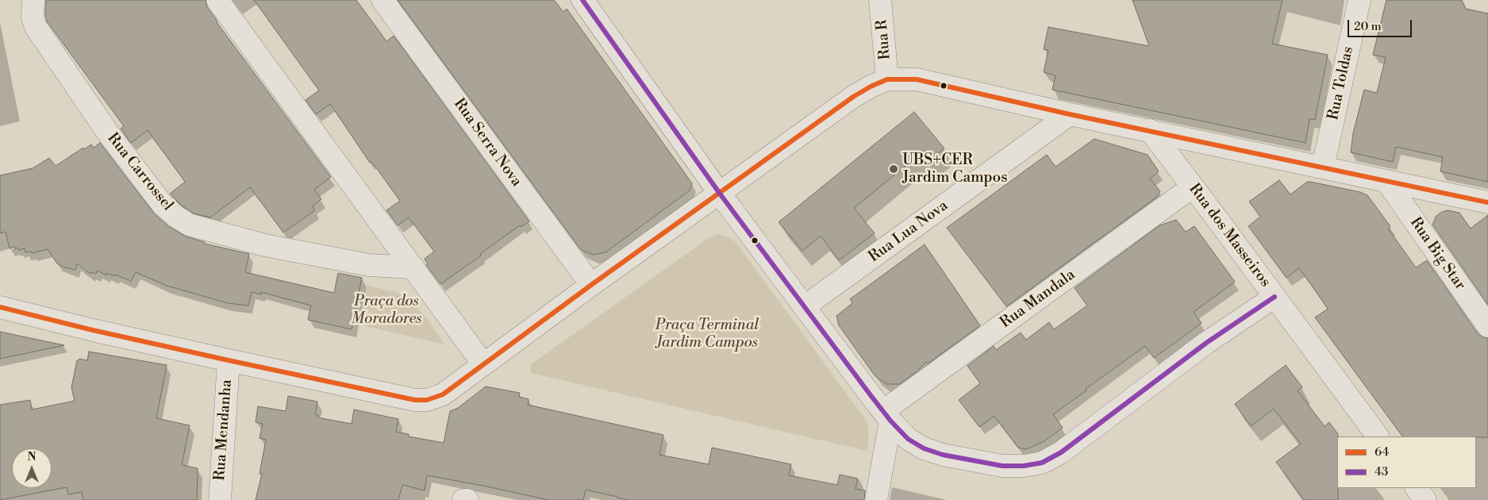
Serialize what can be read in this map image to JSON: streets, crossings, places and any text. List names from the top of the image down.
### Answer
{
  "streets": {
    "street": [
      "Rua R",
      "Rua Toldas",
      "Rua Serra Nova",
      "Rua Carrossel",
      "Rua Lua Nova",
      "Rua dos Masseiros",
      "Rua Big Star",
      "Rua Mandala",
      "Rua Mendanha"
    ]
  },
  "crossings": [
    ["Rua dos Masseiros", "Rua Mandala"]
  ],
  "parks": ["Praça dos Moradores", "Praça Terminal Jardim Campos"],
  "places": ["UBS+CER Jardim Campos"],
  "lines": ["transit line 43", "transit line 64"],
  "legend": ["64", "43"],
  "scale_bar": "20 m",
  "north": "top"
}
